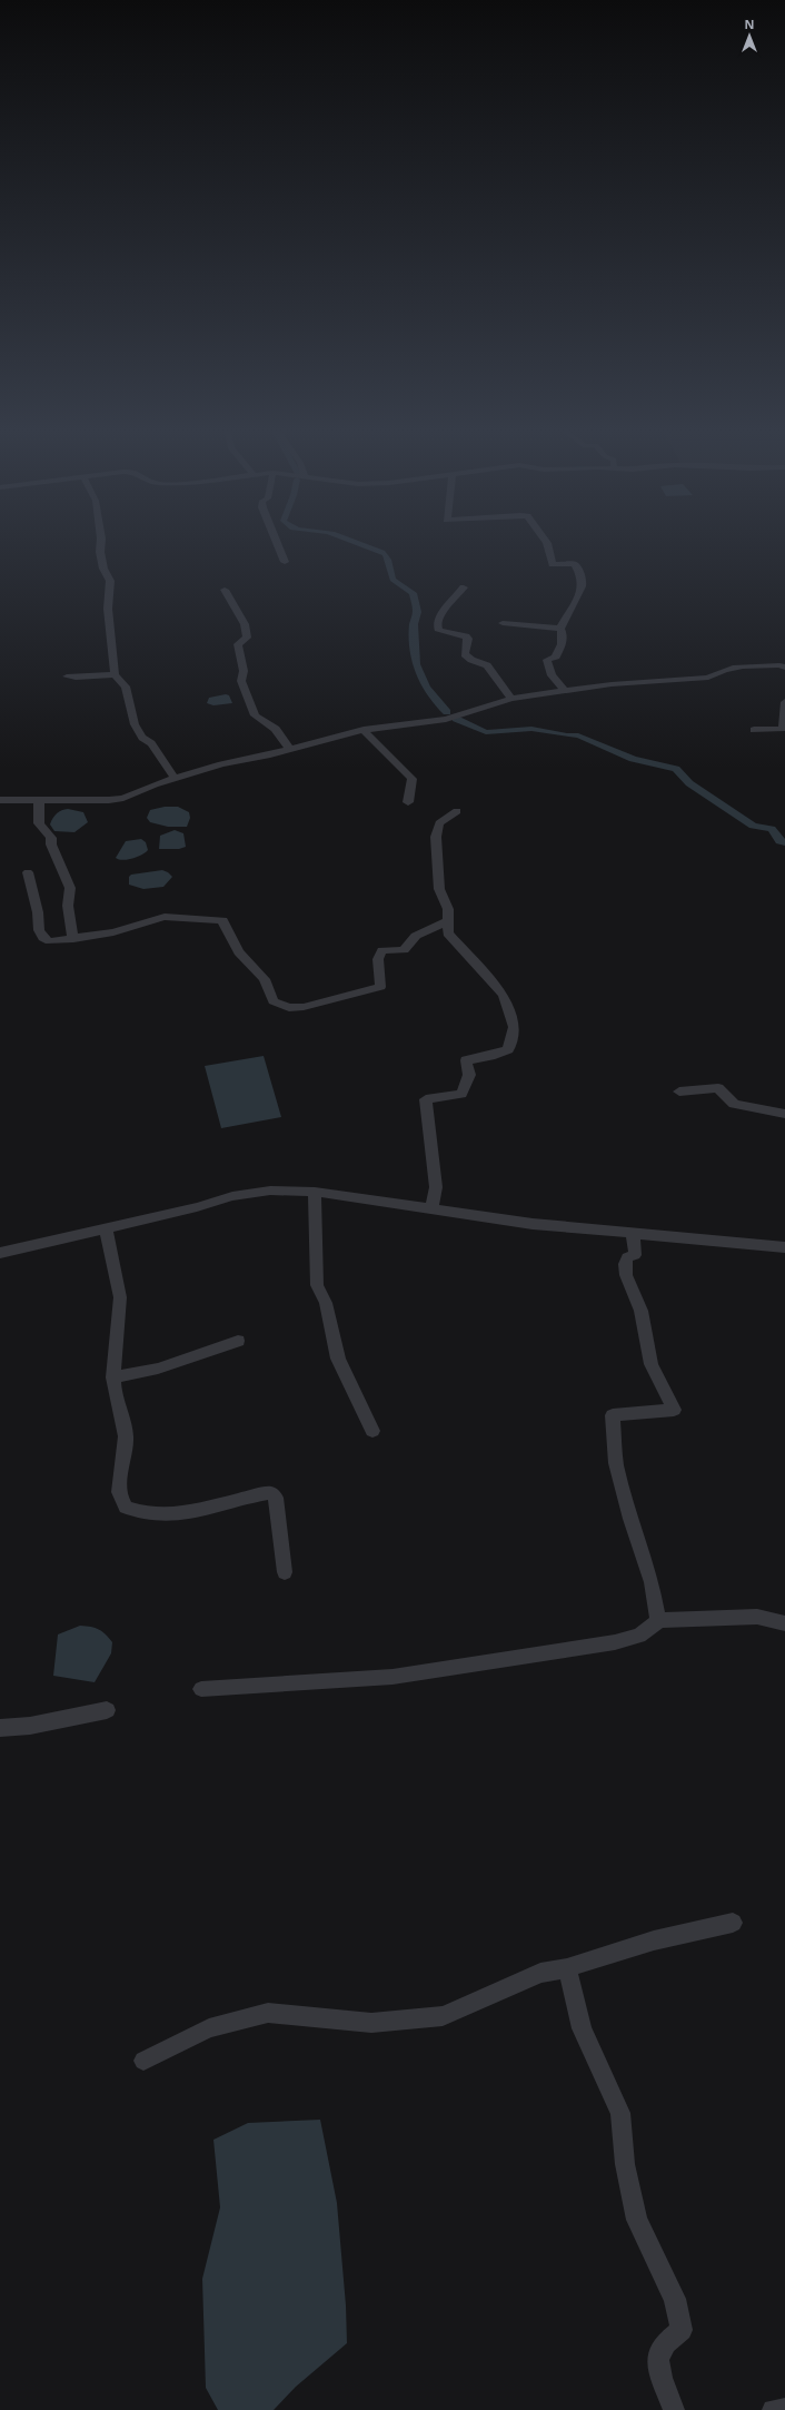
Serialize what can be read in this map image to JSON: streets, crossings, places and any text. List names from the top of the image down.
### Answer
{
  "north": "top"
}
